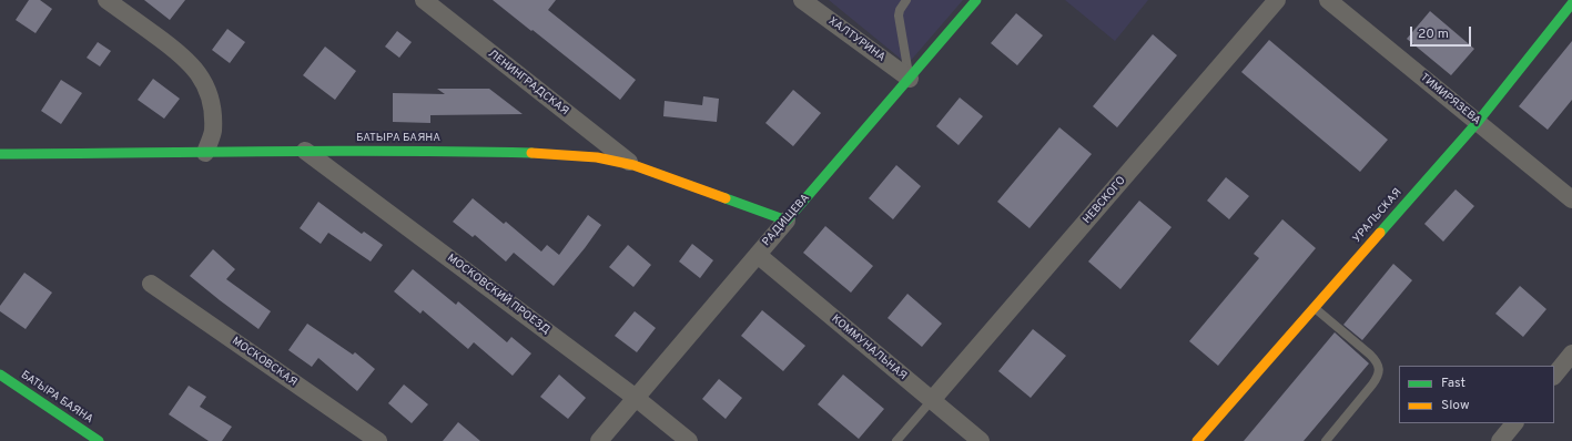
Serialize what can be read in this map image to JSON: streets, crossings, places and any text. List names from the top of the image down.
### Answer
{
  "streets": {
    "street": [
      "ХАЛТУРИНА",
      "ЛЕНИНГРАДСКАЯ",
      "ТИМИРЯЗЕВА",
      "БАТЫРА БАЯНА",
      "НЕВСКОГО",
      "УРАЛЬСКАЯ",
      "РАДИЩЕВА",
      "МОСКОВСКИЙ ПРОЕЗД",
      "КОММУНАЛЬНАЯ",
      "МОСКОВСКАЯ"
    ]
  },
  "crossings": [
    ["ХАЛТУРИНА", "РАДИЩЕВА"],
    ["ЛЕНИНГРАДСКАЯ", "БАТЫРА БАЯНА"],
    ["ТИМИРЯЗЕВА", "УРАЛЬСКАЯ"],
    ["БАТЫРА БАЯНА", "РАДИЩЕВА"],
    ["БАТЫРА БАЯНА", "МОСКОВСКИЙ ПРОЕЗД"],
    ["НЕВСКОГО", "КОММУНАЛЬНАЯ"],
    ["РАДИЩЕВА", "МОСКОВСКИЙ ПРОЕЗД"],
    ["РАДИЩЕВА", "КОММУНАЛЬНАЯ"]
  ],
  "legend": ["Fast", "Slow"],
  "scale_bar": "20 m"
}
